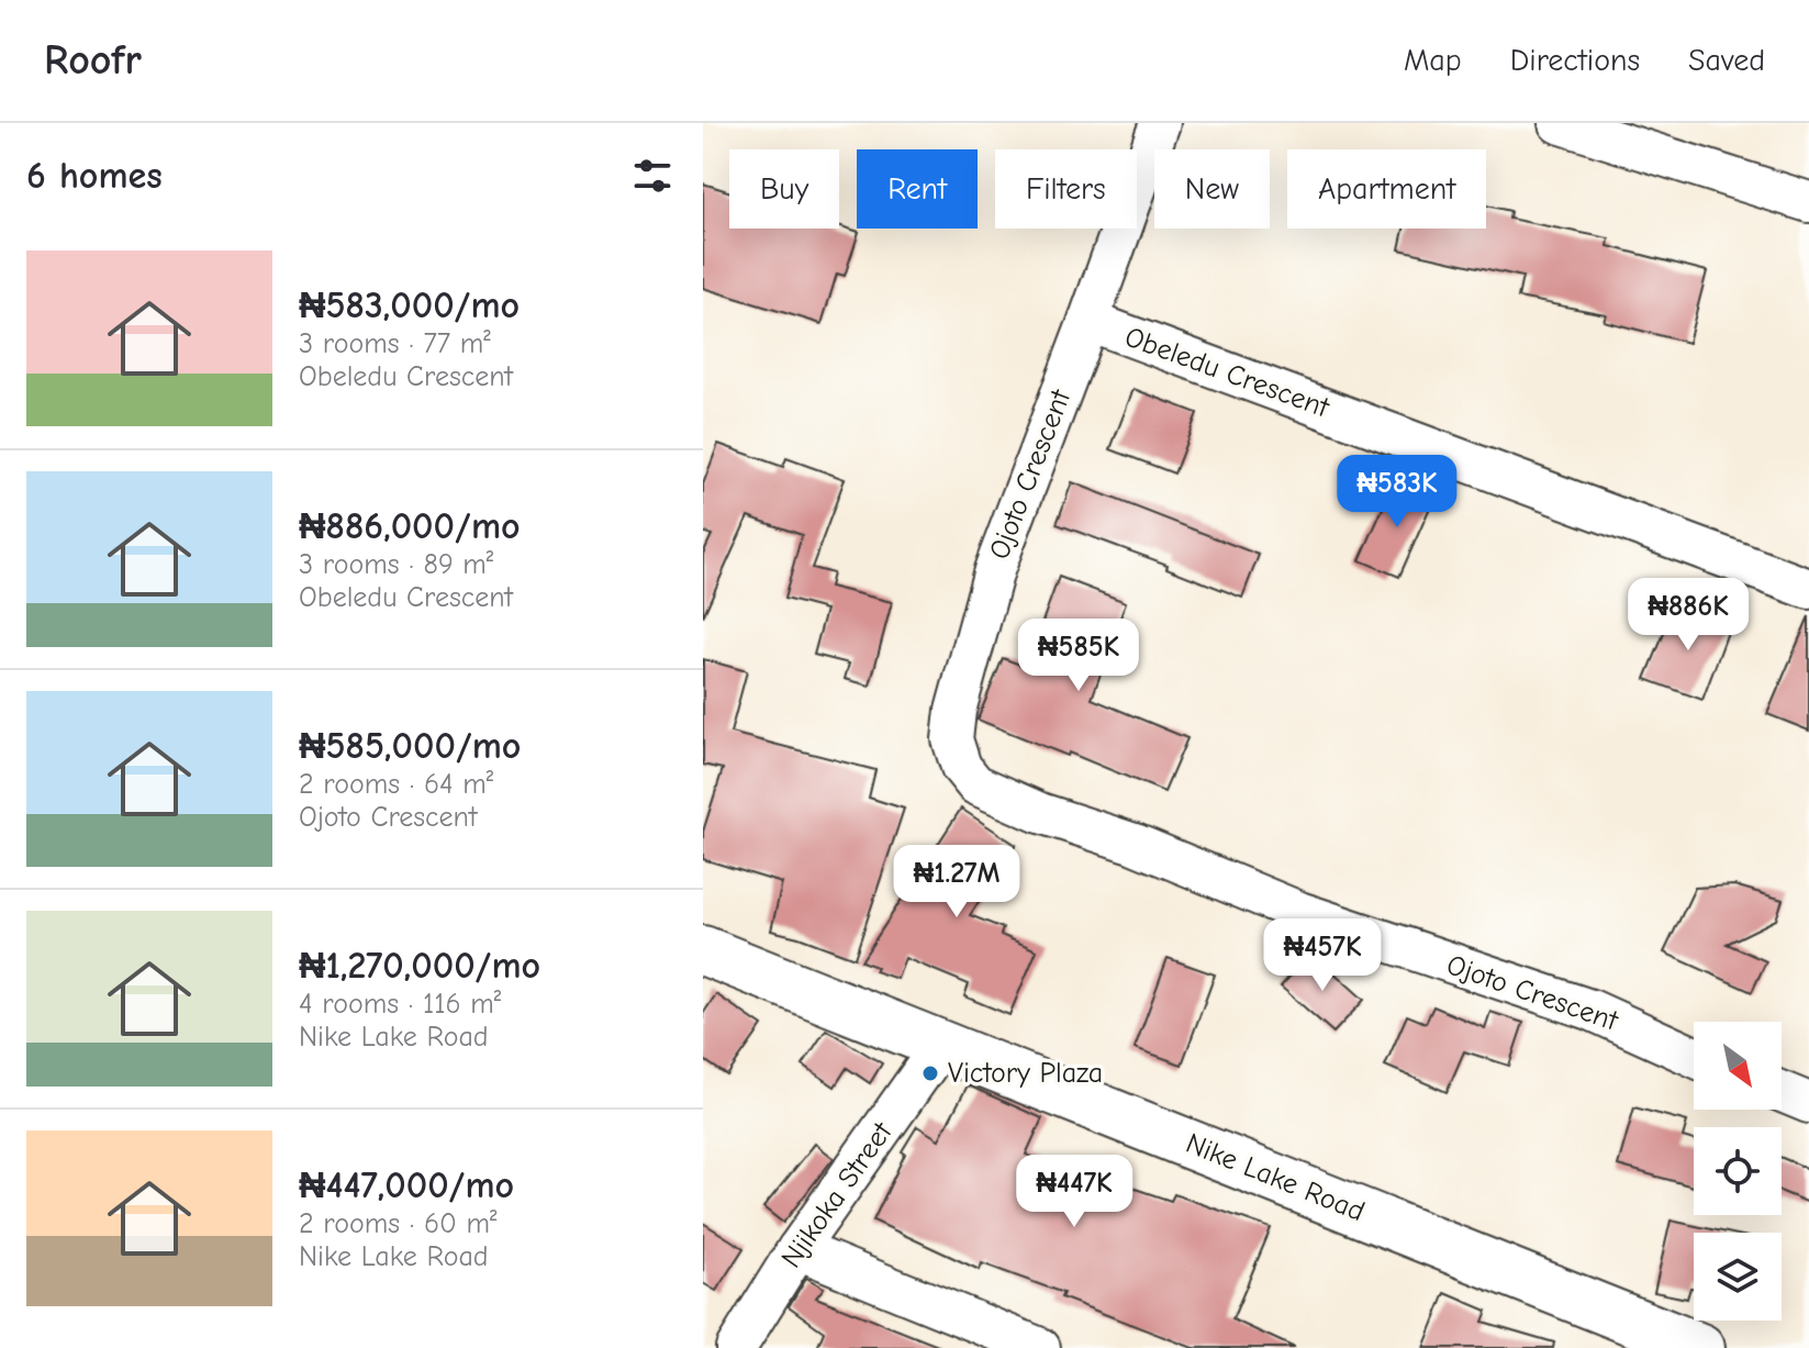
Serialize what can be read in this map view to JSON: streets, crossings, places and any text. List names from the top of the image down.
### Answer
{
  "streets": {
    "main road": ["Nike Lake Road"],
    "street": ["Obeledu Crescent", "Ojoto Crescent", "Njikoka Street"]
  },
  "crossings": [
    ["Obeledu Crescent", "Ojoto Crescent"],
    ["Nike Lake Road", "Njikoka Street"]
  ],
  "places": ["Victory Plaza"],
  "north": "bottom right",
  "page": {
    "header": "Roofr",
    "nav": ["Map", "Directions", "Saved"],
    "heading": "6 homes",
    "chip": [
      "Buy",
      "Rent",
      "Filters",
      "New",
      "Apartment"
    ],
    "list": [
      {
        "name": "₦583,000/mo",
        "note": "3 rooms · 77 m² · Obeledu Crescent"
      },
      {
        "name": "₦886,000/mo",
        "note": "3 rooms · 89 m² · Obeledu Crescent"
      },
      {
        "name": "₦585,000/mo",
        "note": "2 rooms · 64 m² · Ojoto Crescent"
      },
      {
        "name": "₦1,270,000/mo",
        "note": "4 rooms · 116 m² · Nike Lake Road"
      },
      {
        "name": "₦447,000/mo",
        "note": "2 rooms · 60 m² · Nike Lake Road"
      }
    ],
    "price": [
      "₦583K",
      "₦886K",
      "₦585K",
      "₦1.27M",
      "₦457K",
      "₦447K"
    ]
  }
}
